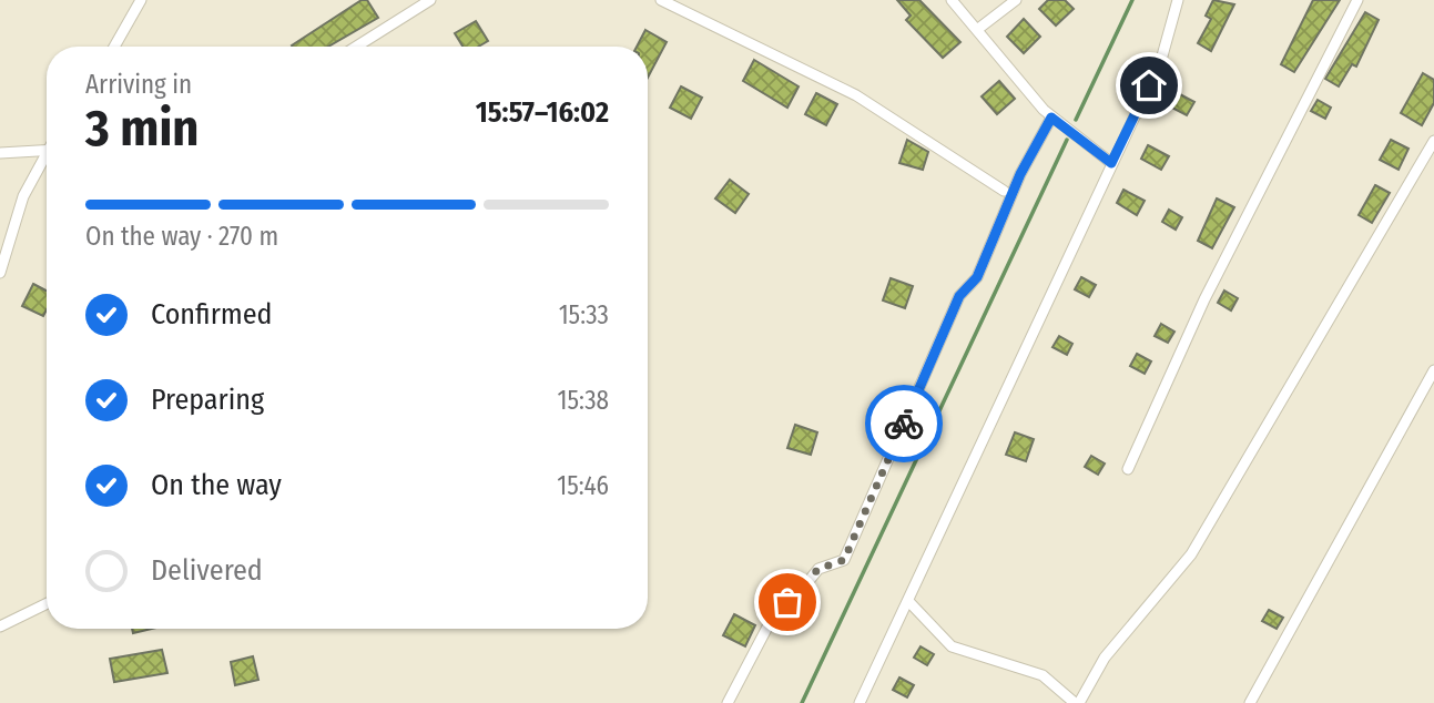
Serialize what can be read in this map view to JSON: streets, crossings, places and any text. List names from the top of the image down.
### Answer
{
  "page": {
    "heading": ["3 min", "Arriving in", "15:57–16:02"],
    "bar": "On the way · 270 m",
    "list": [
      ["Confirmed", "15:33"],
      ["Preparing", "15:38"],
      ["On the way", "15:46"],
      "Delivered"
    ]
  }
}
